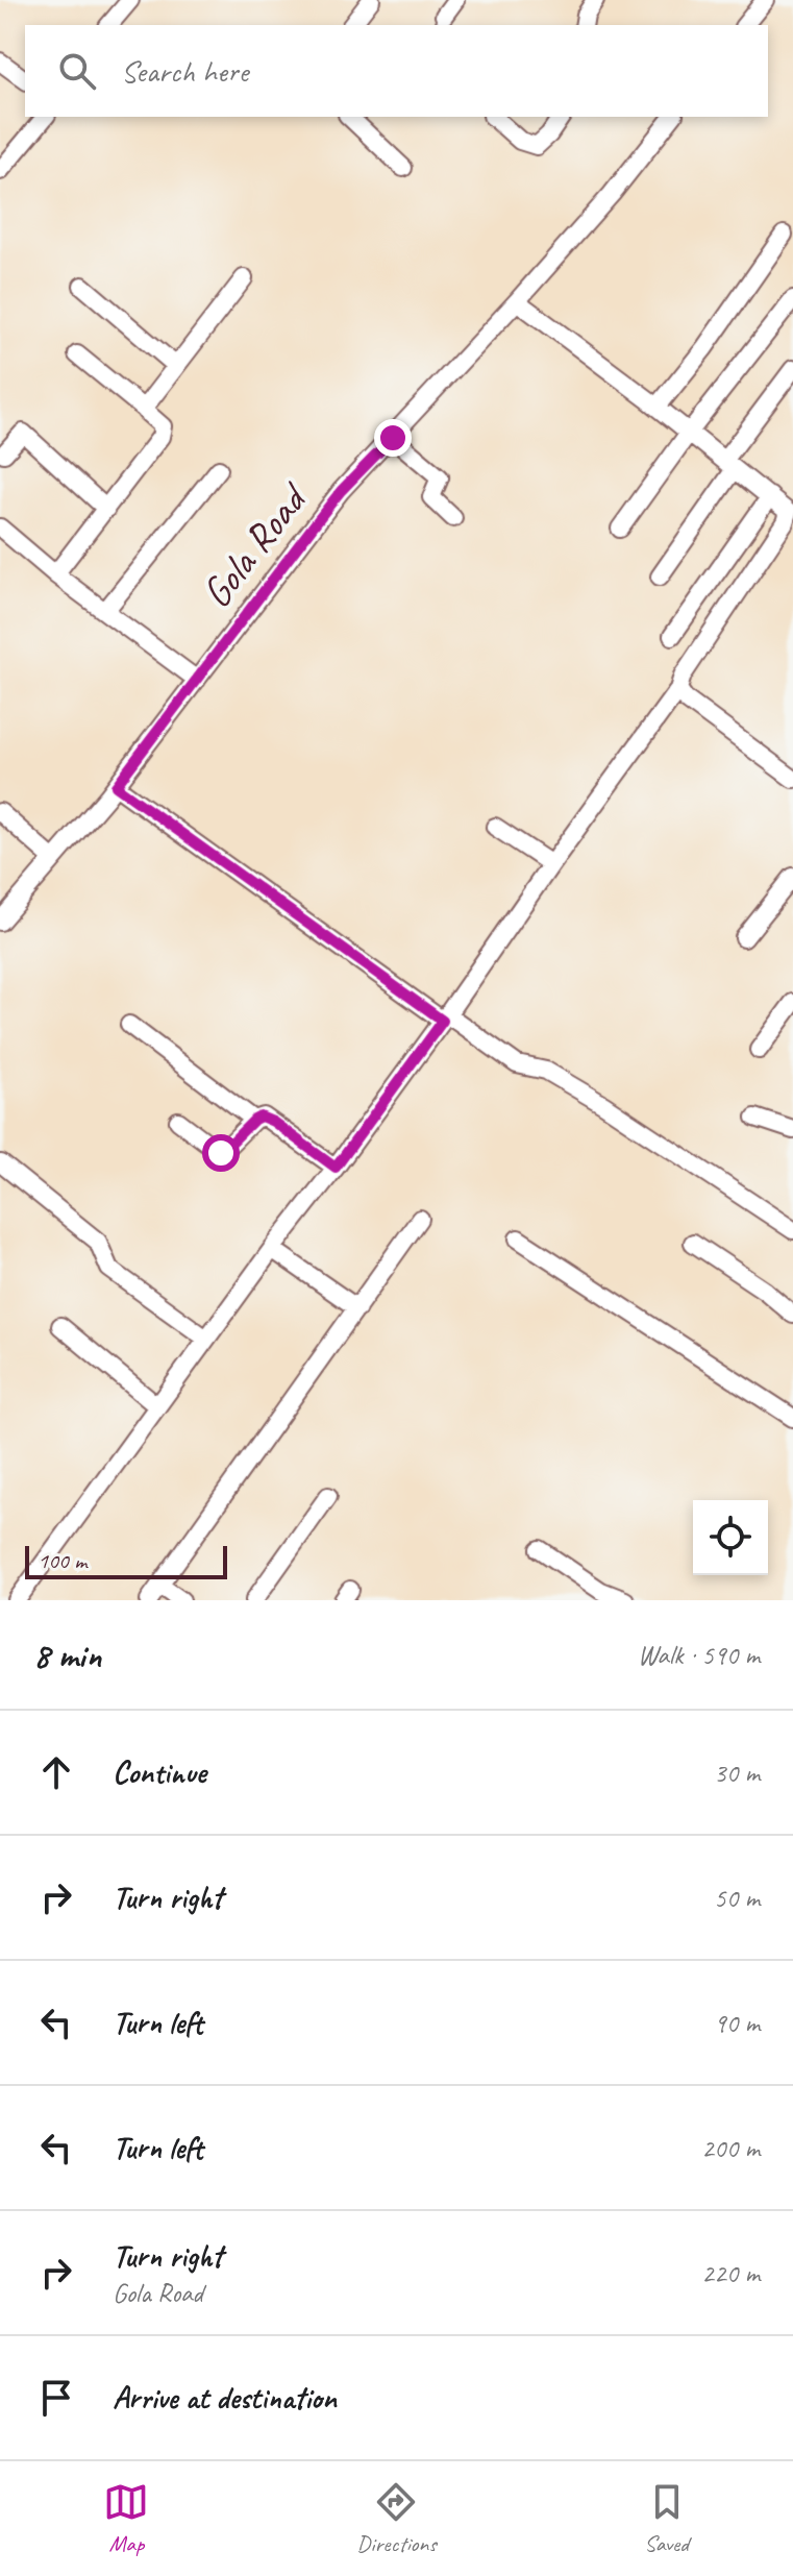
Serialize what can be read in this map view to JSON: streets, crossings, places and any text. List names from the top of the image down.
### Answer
{
  "streets": {
    "street": ["Gola Road"]
  },
  "scale_bar": "100 m",
  "page": {
    "search": "Search here",
    "scale": "100 m",
    "heading": ["8 min", "Walk · 590 m"],
    "list": [
      ["Continue", "30 m"],
      ["Turn right", "50 m"],
      ["Turn left", "90 m"],
      ["Turn left", "200 m"],
      ["Turn right", "Gola Road", "220 m"],
      "Arrive at destination"
    ],
    "nav": ["Map", "Directions", "Saved"]
  }
}
